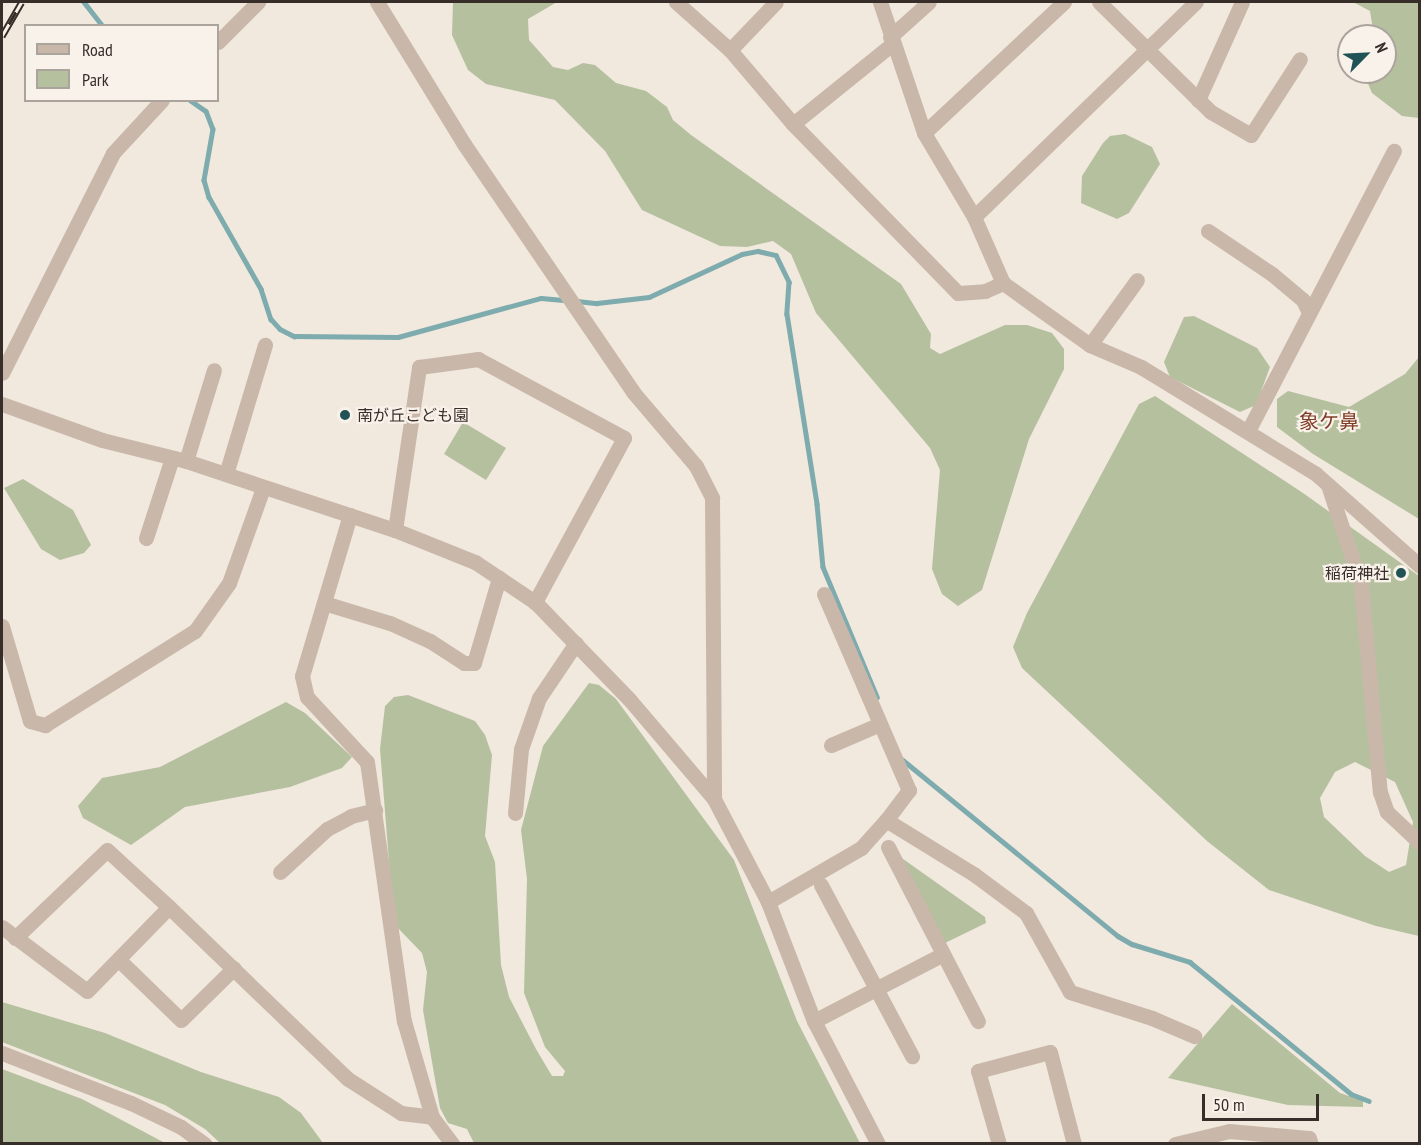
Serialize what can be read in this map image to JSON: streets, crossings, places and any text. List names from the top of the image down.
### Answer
{
  "districts": ["象ケ鼻"],
  "places": ["南が丘こども園", "稲荷神社"],
  "legend": ["Road", "Park"],
  "scale_bar": "50 m",
  "north": "top right"
}
